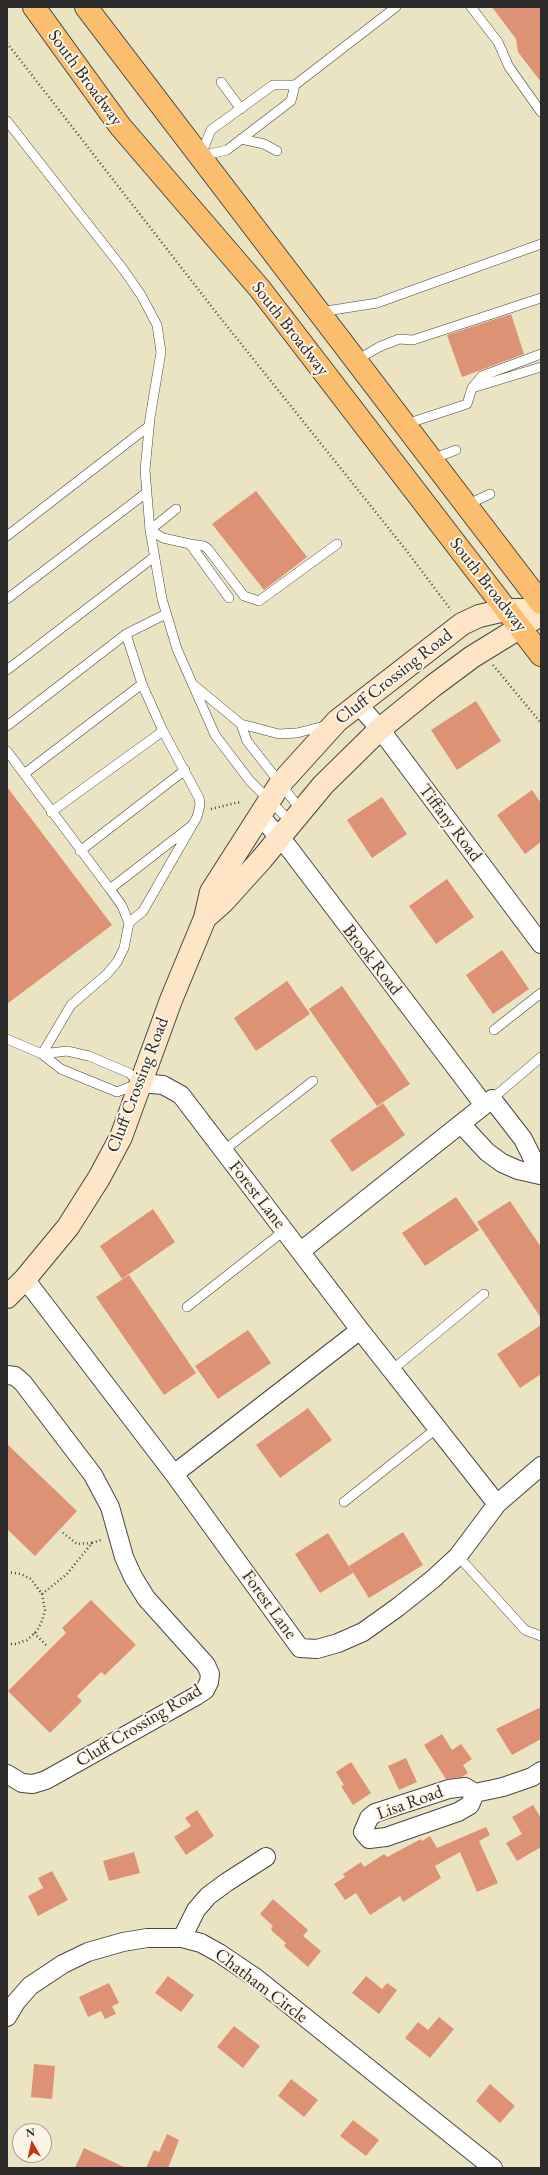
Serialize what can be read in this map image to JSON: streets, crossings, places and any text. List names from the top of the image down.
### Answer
{
  "streets": {
    "main road": ["South Broadway"],
    "street": [
      "Cluff Crossing Road",
      "Tiffany Road",
      "Brook Road",
      "Forest Lane",
      "Lisa Road",
      "Chatham Circle"
    ]
  },
  "crossings": [
    ["South Broadway", "Cluff Crossing Road"],
    ["Cluff Crossing Road", "Tiffany Road"],
    ["Cluff Crossing Road", "Brook Road"],
    ["Cluff Crossing Road", "Forest Lane"]
  ],
  "north": "top"
}
